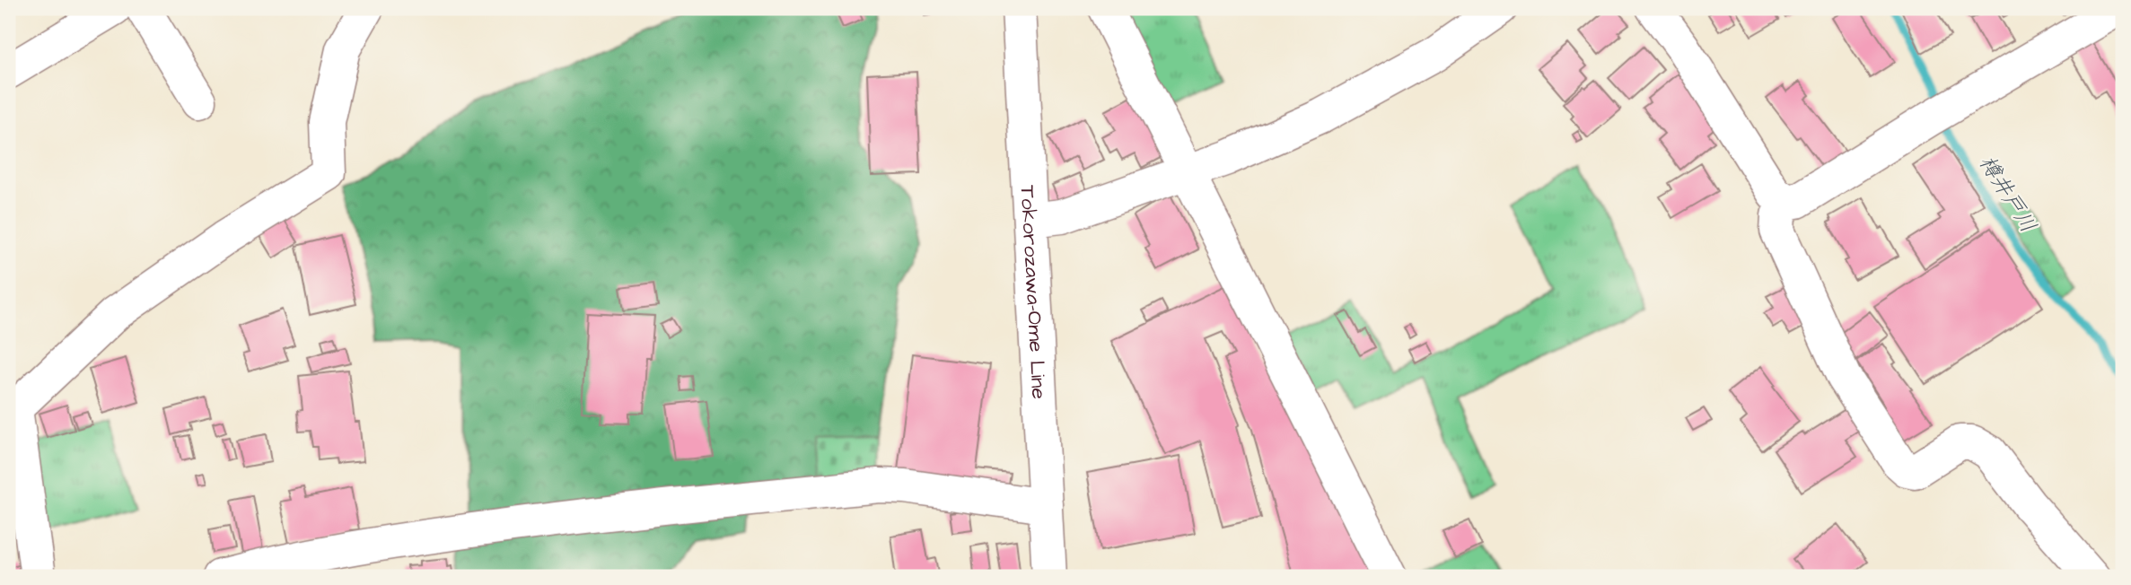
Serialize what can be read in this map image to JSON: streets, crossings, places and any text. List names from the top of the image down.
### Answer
{
  "streets": {
    "street": ["Tokorozawa-Ome Line"]
  },
  "water": ["樽井戸川"]
}
